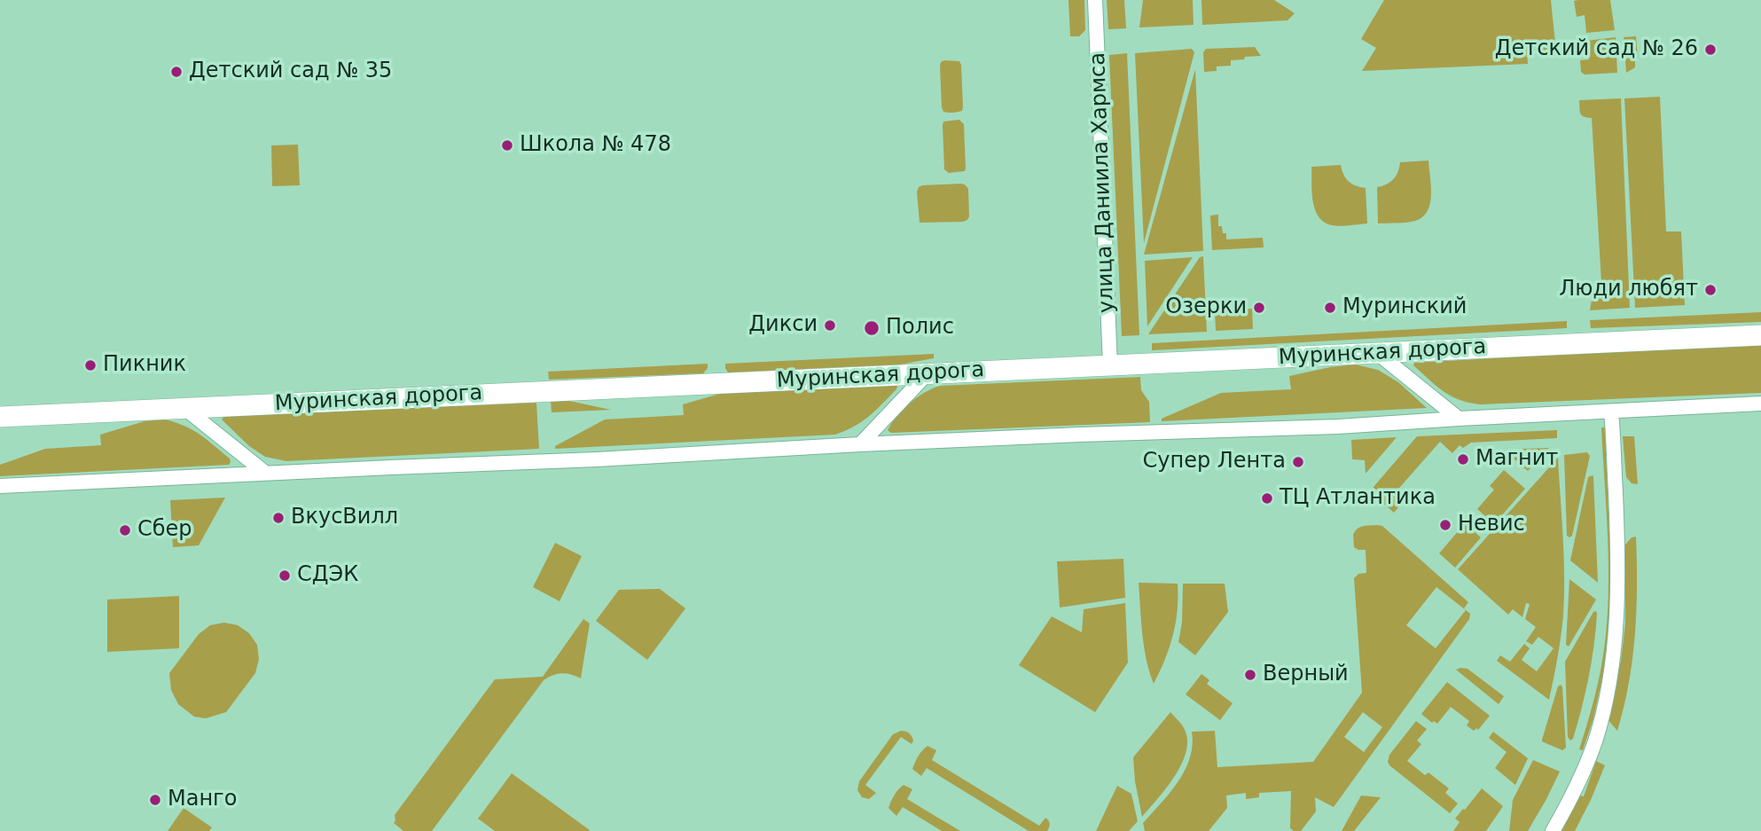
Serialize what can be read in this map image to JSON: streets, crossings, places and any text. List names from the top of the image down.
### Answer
{
  "streets": {
    "street": ["улица Даниила Хармса", "Муринская дорога"]
  },
  "crossings": [
    ["улица Даниила Хармса", "Муринская дорога"]
  ],
  "places": [
    "Детский сад № 26",
    "Детский сад № 35",
    "Школа № 478",
    "Люди любят",
    "Озерки",
    "Муринский",
    "Дикси",
    "Полис",
    "Пикник",
    "Магнит",
    "Супер Лента",
    "ТЦ Атлантика",
    "ВкусВилл",
    "Невис",
    "Сбер",
    "СДЭК",
    "Верный",
    "Манго"
  ]
}
